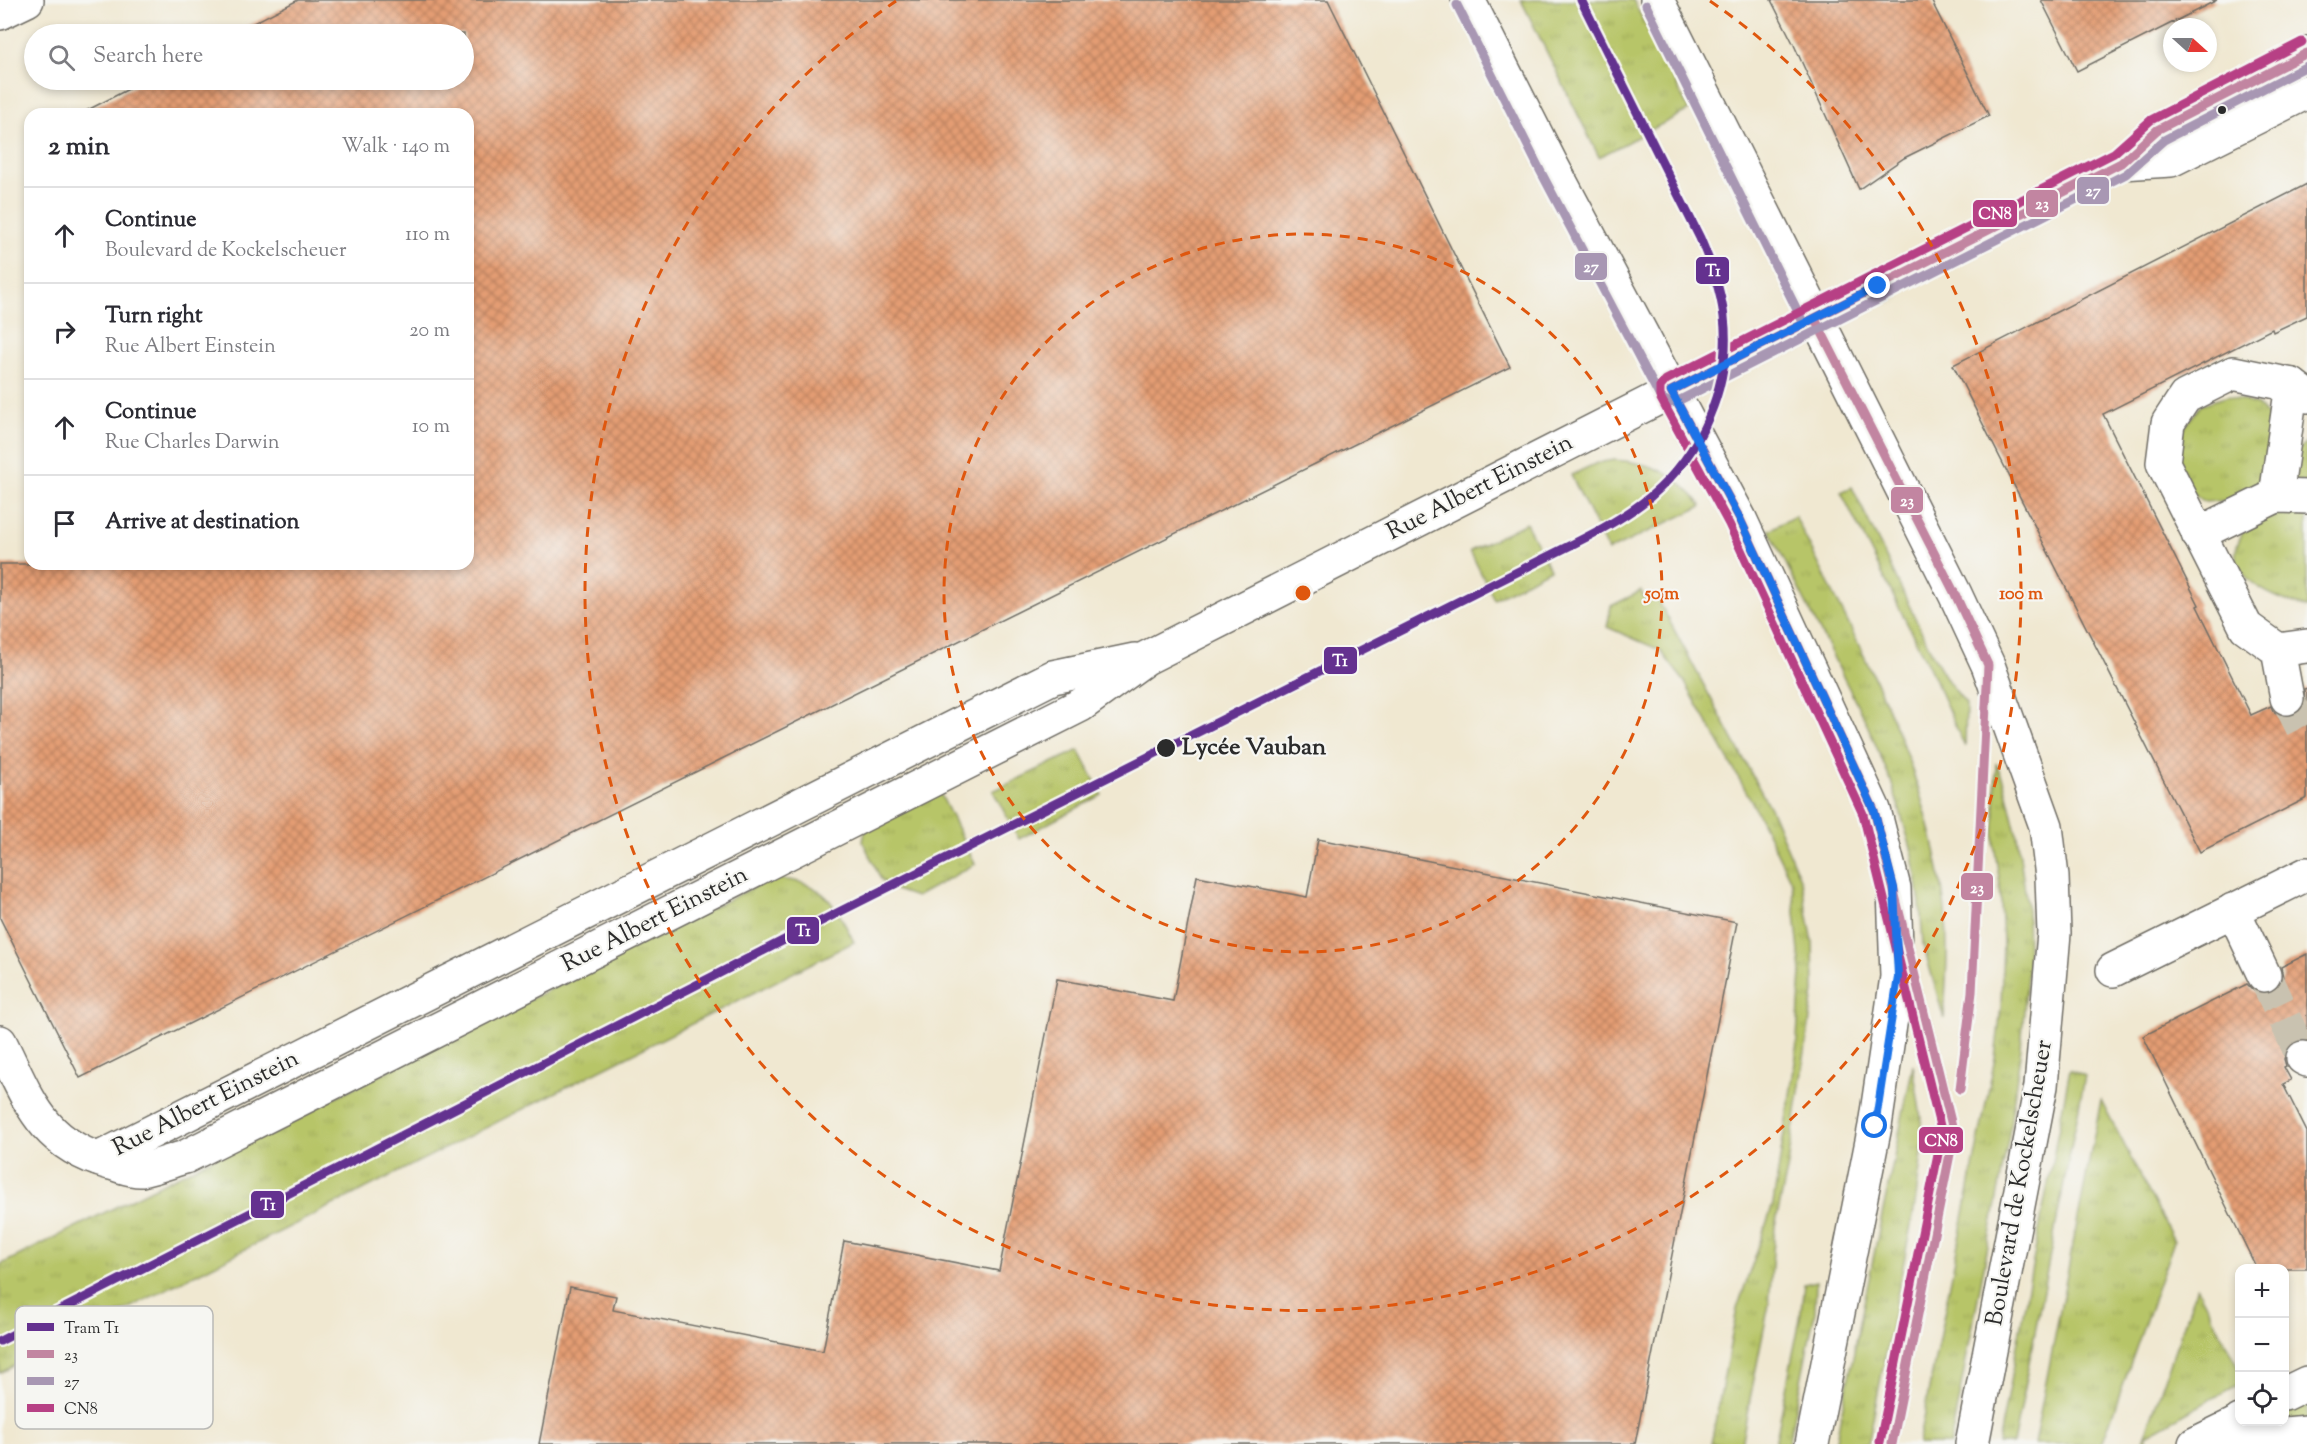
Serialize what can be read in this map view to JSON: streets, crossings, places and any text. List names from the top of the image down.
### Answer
{
  "streets": {
    "street": ["Rue Albert Einstein", "Boulevard de Kockelscheuer"]
  },
  "crossings": [
    ["Rue Albert Einstein", "Boulevard de Kockelscheuer"]
  ],
  "places": ["Lycée Vauban"],
  "lines": [
    "tram line T1",
    "transit line 27",
    "transit line CN8",
    "transit line 23"
  ],
  "legend": [
    "Tram T1",
    "23",
    "27",
    "CN8"
  ],
  "north": "right",
  "page": {
    "search": "Search here",
    "heading": ["2 min", "Walk · 140 m"],
    "list": [
      ["Continue", "Boulevard de Kockelscheuer", "110 m"],
      ["Turn right", "Rue Albert Einstein", "20 m"],
      ["Continue", "Rue Charles Darwin", "10 m"],
      "Arrive at destination"
    ],
    "map_buttons": ["+", "−"]
  },
  "rings": ["50 m", "100 m"]
}
